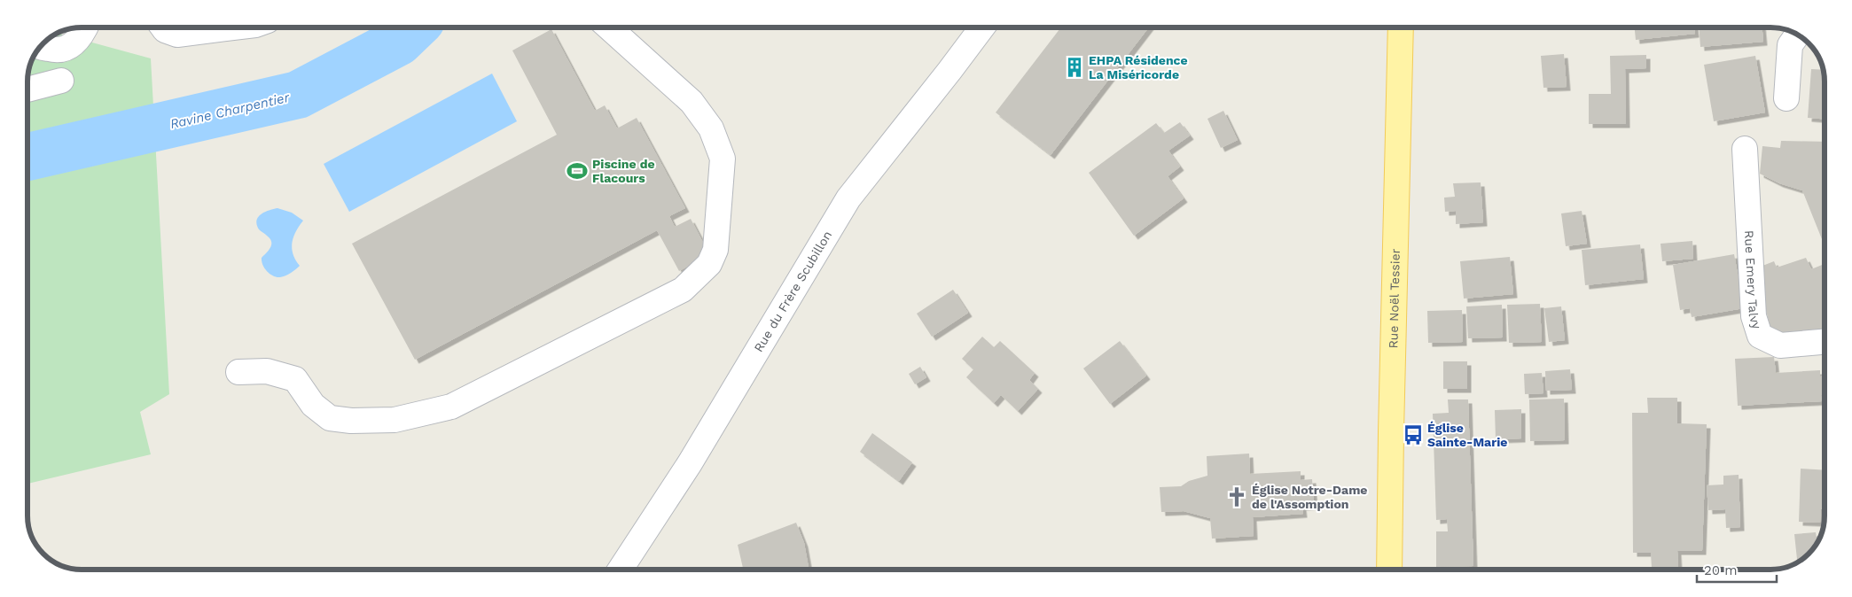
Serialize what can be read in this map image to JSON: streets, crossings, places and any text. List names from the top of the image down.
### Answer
{
  "streets": {
    "main road": ["Rue Noël Tessier"],
    "street": ["Rue Emery Talvy", "Rue du Frère Scubillon"]
  },
  "water": ["Ravine Charpentier"],
  "places": {
    "building": ["EHPA Résidence La Miséricorde"],
    "sports": ["Piscine de Flacours"],
    "bus stop": ["Église Sainte-Marie"],
    "church": ["Église Notre-Dame de l'Assomption"]
  },
  "scale_bar": "20 m"
}
